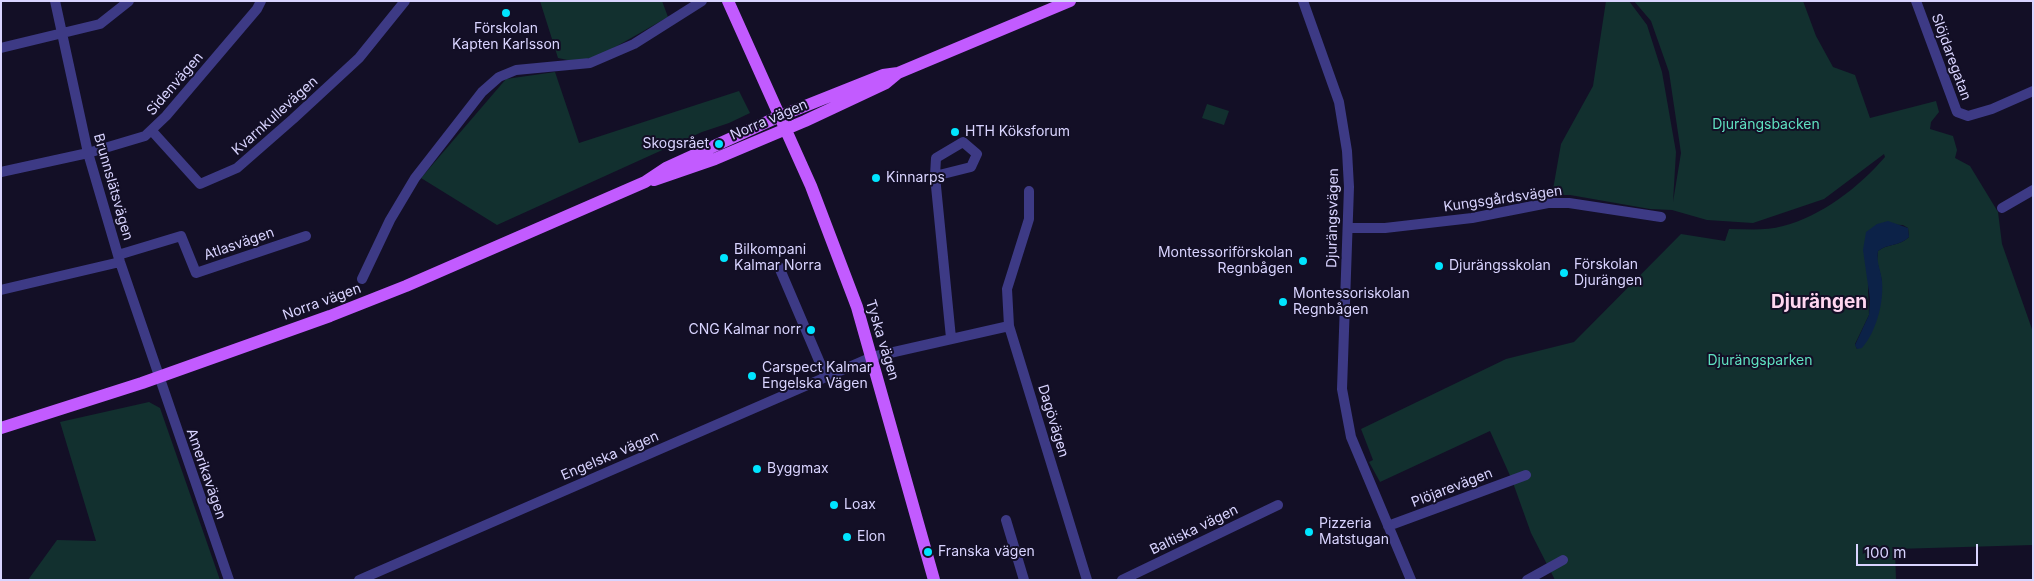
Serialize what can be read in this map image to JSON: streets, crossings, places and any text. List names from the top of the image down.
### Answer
{
  "streets": {
    "main road": ["Norra vägen", "Tyska vägen"],
    "street": [
      "Slöjdaregatan",
      "Sidenvägen",
      "Kvarnkullevägen",
      "Brunnslätsvägen",
      "Kungsgårdsvägen",
      "Djurängsvägen",
      "Atlasvägen",
      "Dagövägen",
      "Engelska vägen",
      "Amerikavägen",
      "Plöjarevägen",
      "Baltiska vägen"
    ]
  },
  "crossings": [
    ["Sidenvägen", "Kvarnkullevägen"],
    ["Sidenvägen", "Brunnslätsvägen"],
    ["Norra vägen", "Brunnslätsvägen"],
    ["Norra vägen", "Tyska vägen"],
    ["Norra vägen", "Amerikavägen"],
    ["Brunnslätsvägen", "Atlasvägen"],
    ["Brunnslätsvägen", "Amerikavägen"],
    ["Kungsgårdsvägen", "Djurängsvägen"],
    ["Djurängsvägen", "Plöjarevägen"],
    ["Tyska vägen", "Engelska vägen"]
  ],
  "districts": ["Djurängen"],
  "parks": ["Djurängsbacken", "Djurängsparken"],
  "places": [
    "Förskolan Kapten Karlsson",
    "HTH Köksforum",
    "Skogsrået",
    "Kinnarps",
    "Bilkompani Kalmar Norra",
    "Montessoriförskolan Regnbågen",
    "Djurängsskolan",
    "Förskolan Djurängen",
    "Montessoriskolan Regnbågen",
    "CNG Kalmar norr",
    "Carspect Kalmar Engelska Vägen",
    "Byggmax",
    "Loax",
    "Pizzeria Matstugan",
    "Elon",
    "Franska vägen"
  ],
  "scale_bar": "100 m"
}
